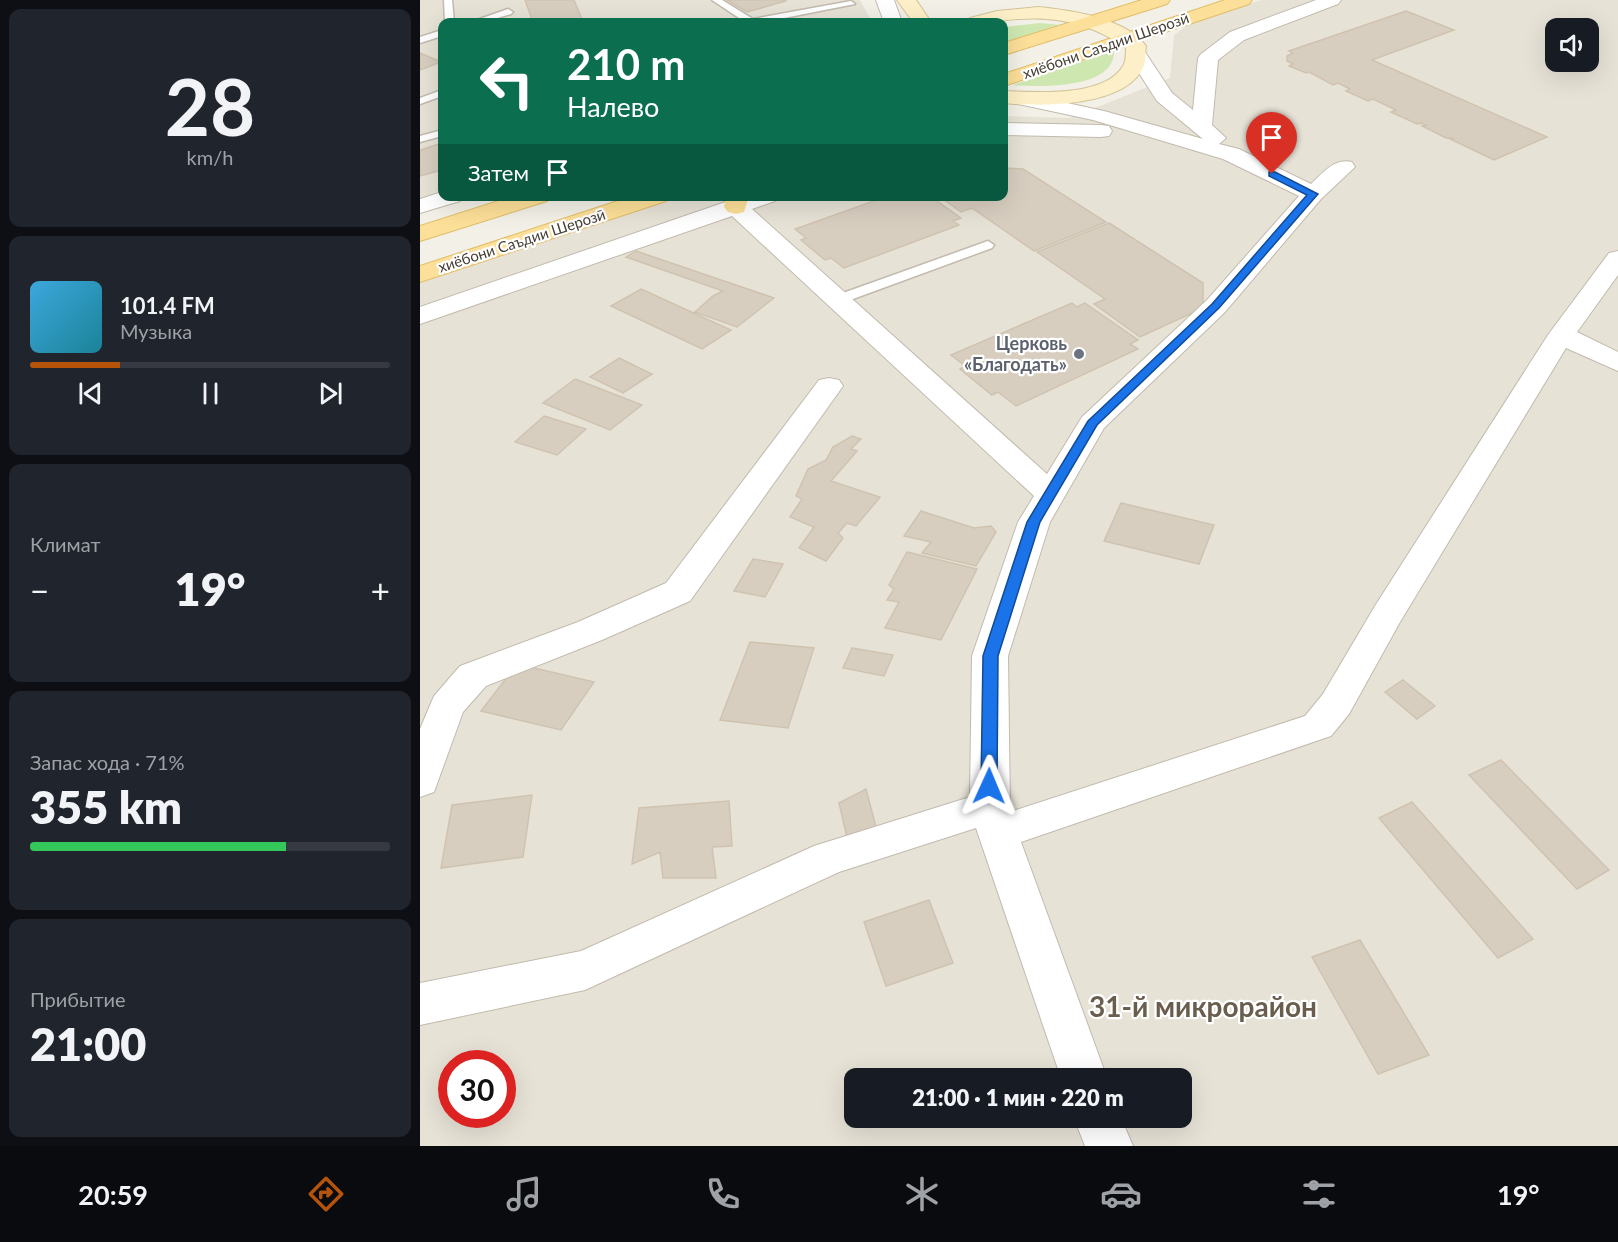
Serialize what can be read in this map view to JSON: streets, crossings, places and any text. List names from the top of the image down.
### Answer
{
  "streets": {
    "main road": ["хиёбони Саъдии Шерозӣ"]
  },
  "districts": ["31-й микрорайон"],
  "places": ["Церковь «Благодать»"],
  "page": {
    "tile": [
      ["28", "km/h"],
      "Климат",
      ["Запас хода · 71%", "355 km"],
      ["Прибытие", "21:00"]
    ],
    "turn": ["210 m", "Налево"],
    "then": "Затем",
    "song": ["101.4 FM", "Музыка"],
    "heat": ["−", "19°", "+"],
    "limit": "30",
    "trip": "21:00 · 1 мин · 220 m",
    "tabs": ["20:59", "19°"]
  }
}
